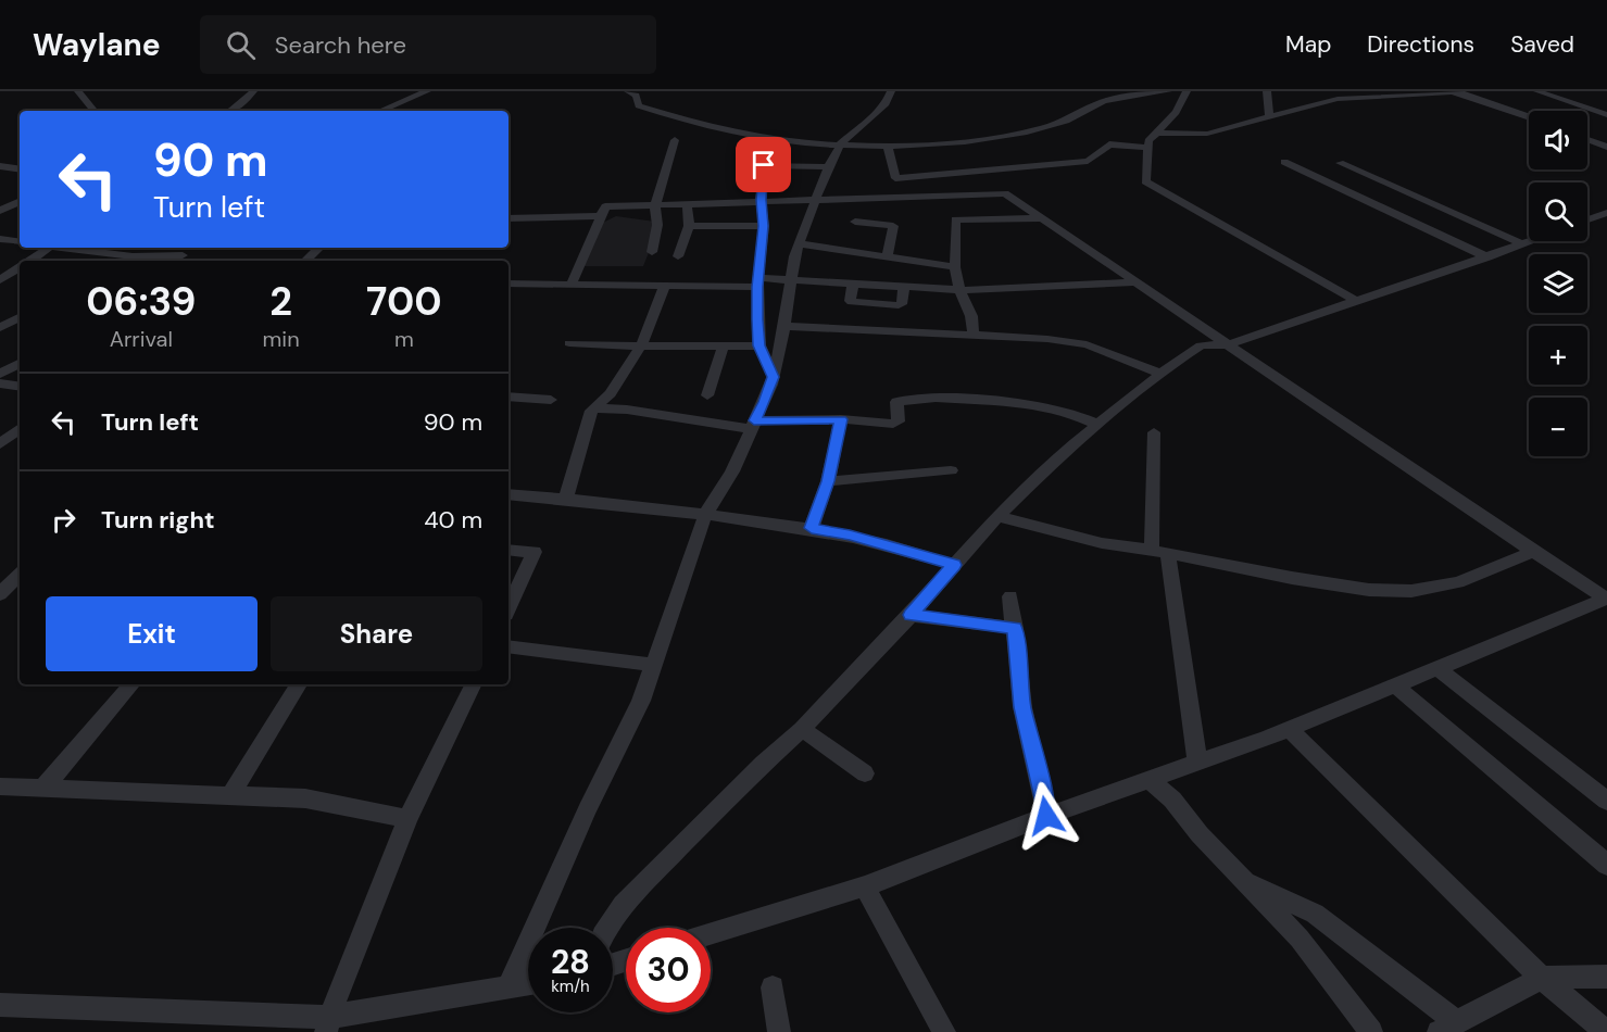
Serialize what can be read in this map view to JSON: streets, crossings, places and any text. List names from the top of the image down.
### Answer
{
  "page": {
    "header": "Waylane",
    "search": "Search here",
    "nav": ["Map", "Directions", "Saved"],
    "map_buttons": ["+", "−"],
    "turn": ["90 m", "Turn left"],
    "eta": [
      "06:39",
      "Arrival",
      "2",
      "min",
      "700",
      "m"
    ],
    "list": [
      {
        "name": "Turn left",
        "value": "90 m"
      },
      {
        "name": "Turn right",
        "value": "40 m"
      }
    ],
    "buttons": ["Exit", "Share"],
    "speed": "28 km/h",
    "limit": "30"
  }
}
